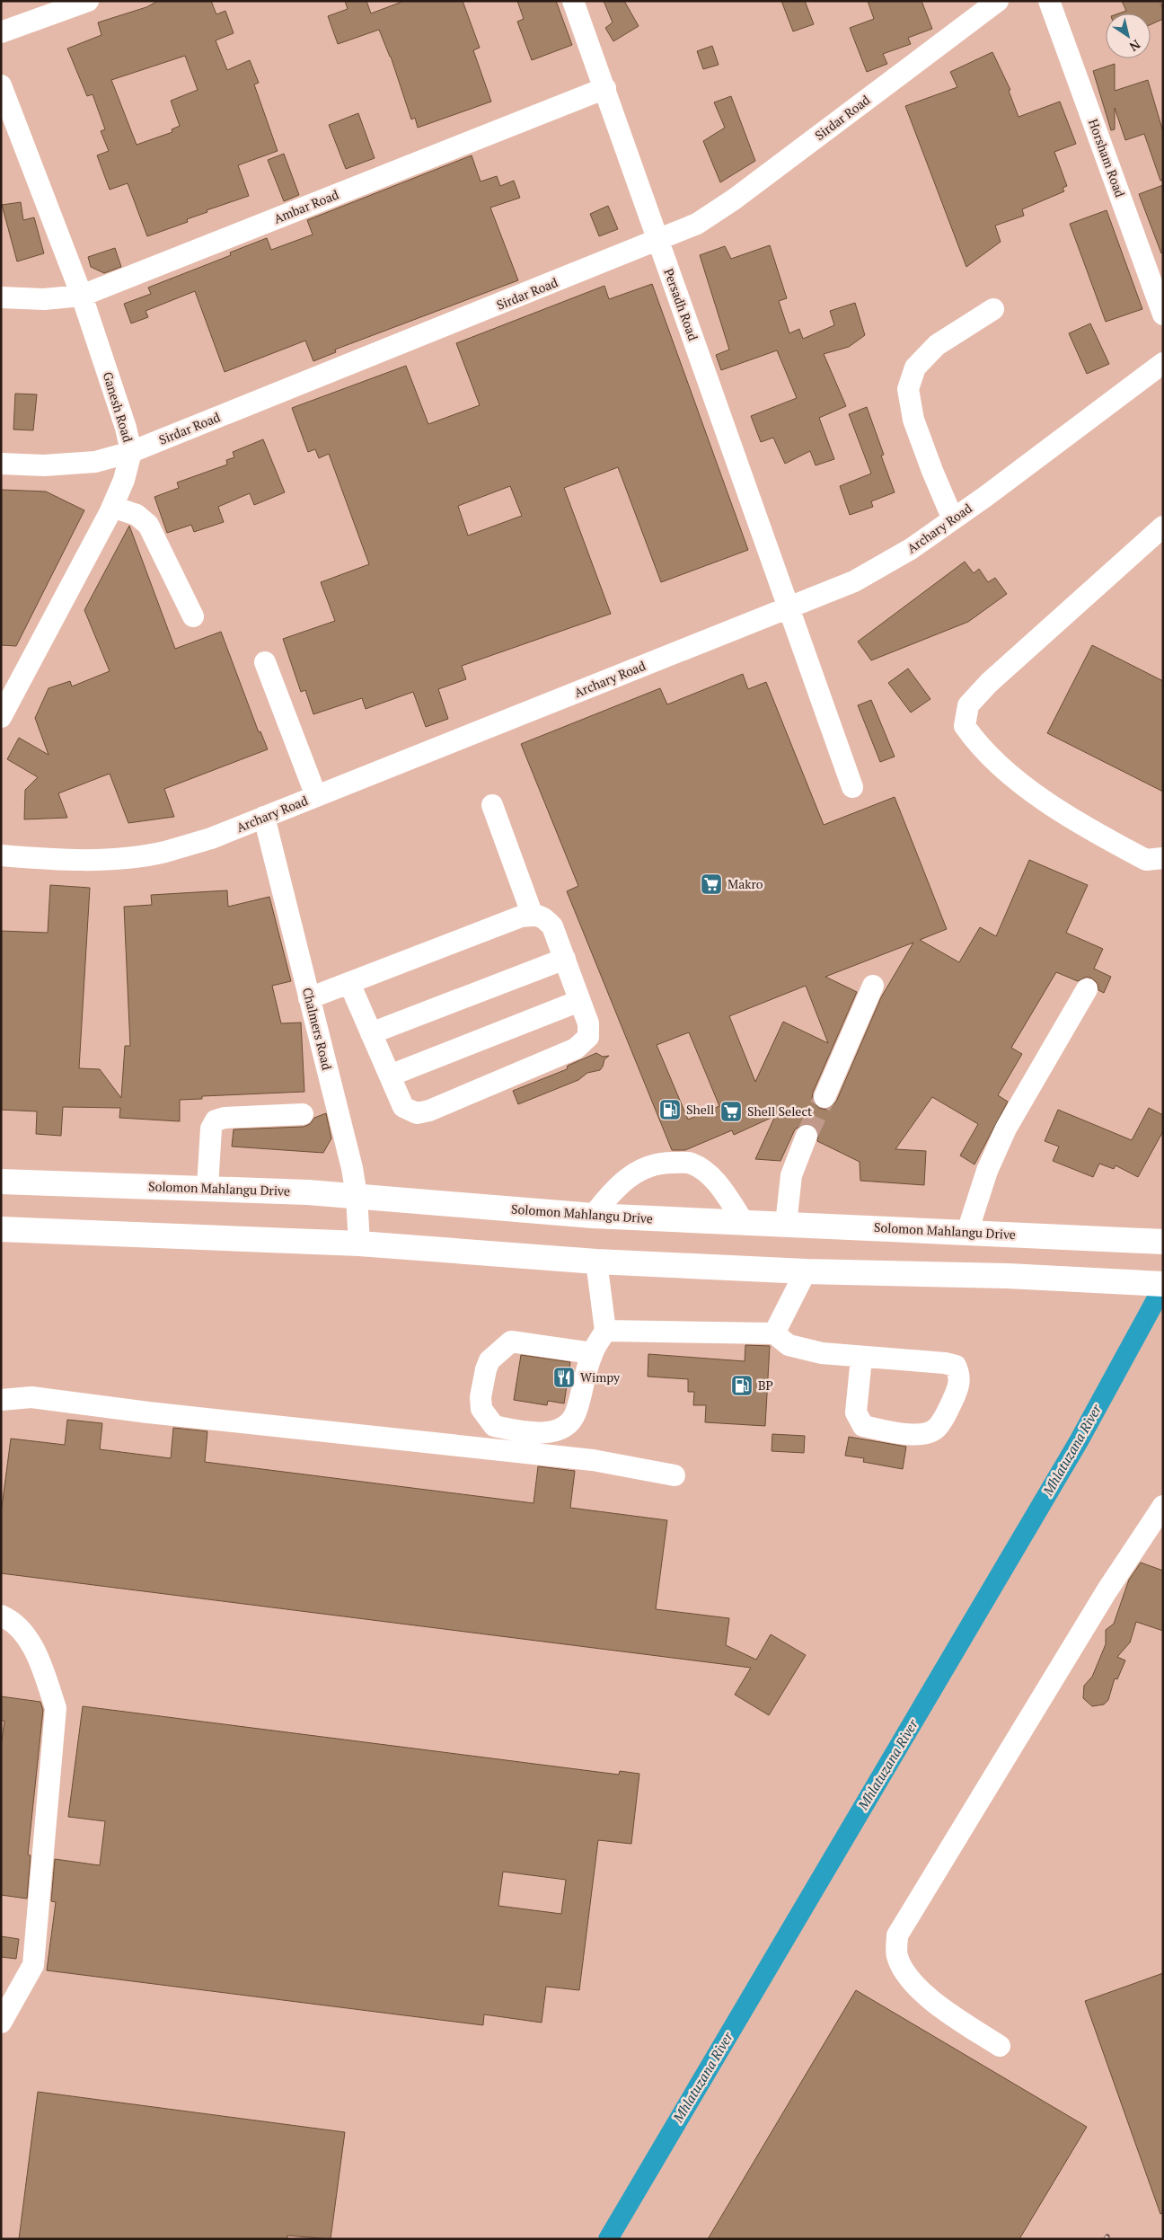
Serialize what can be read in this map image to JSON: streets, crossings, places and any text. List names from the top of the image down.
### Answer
{
  "streets": {
    "main road": ["Solomon Mahlangu Drive"],
    "street": [
      "Sirdar Road",
      "Horsham Road",
      "Ambar Road",
      "Persadh Road",
      "Ganesh Road",
      "Archary Road",
      "Chalmers Road"
    ]
  },
  "crossings": [
    ["Sirdar Road", "Persadh Road"],
    ["Sirdar Road", "Ganesh Road"],
    ["Ambar Road", "Persadh Road"],
    ["Ambar Road", "Ganesh Road"],
    ["Persadh Road", "Archary Road"],
    ["Archary Road", "Chalmers Road"],
    ["Chalmers Road", "Solomon Mahlangu Drive"]
  ],
  "water": ["Mhlatuzana River"],
  "places": {
    "supermarket": ["Makro", "Shell Select"],
    "fuel station": ["Shell", "BP"],
    "restaurant": ["Wimpy"]
  },
  "north": "bottom right"
}
